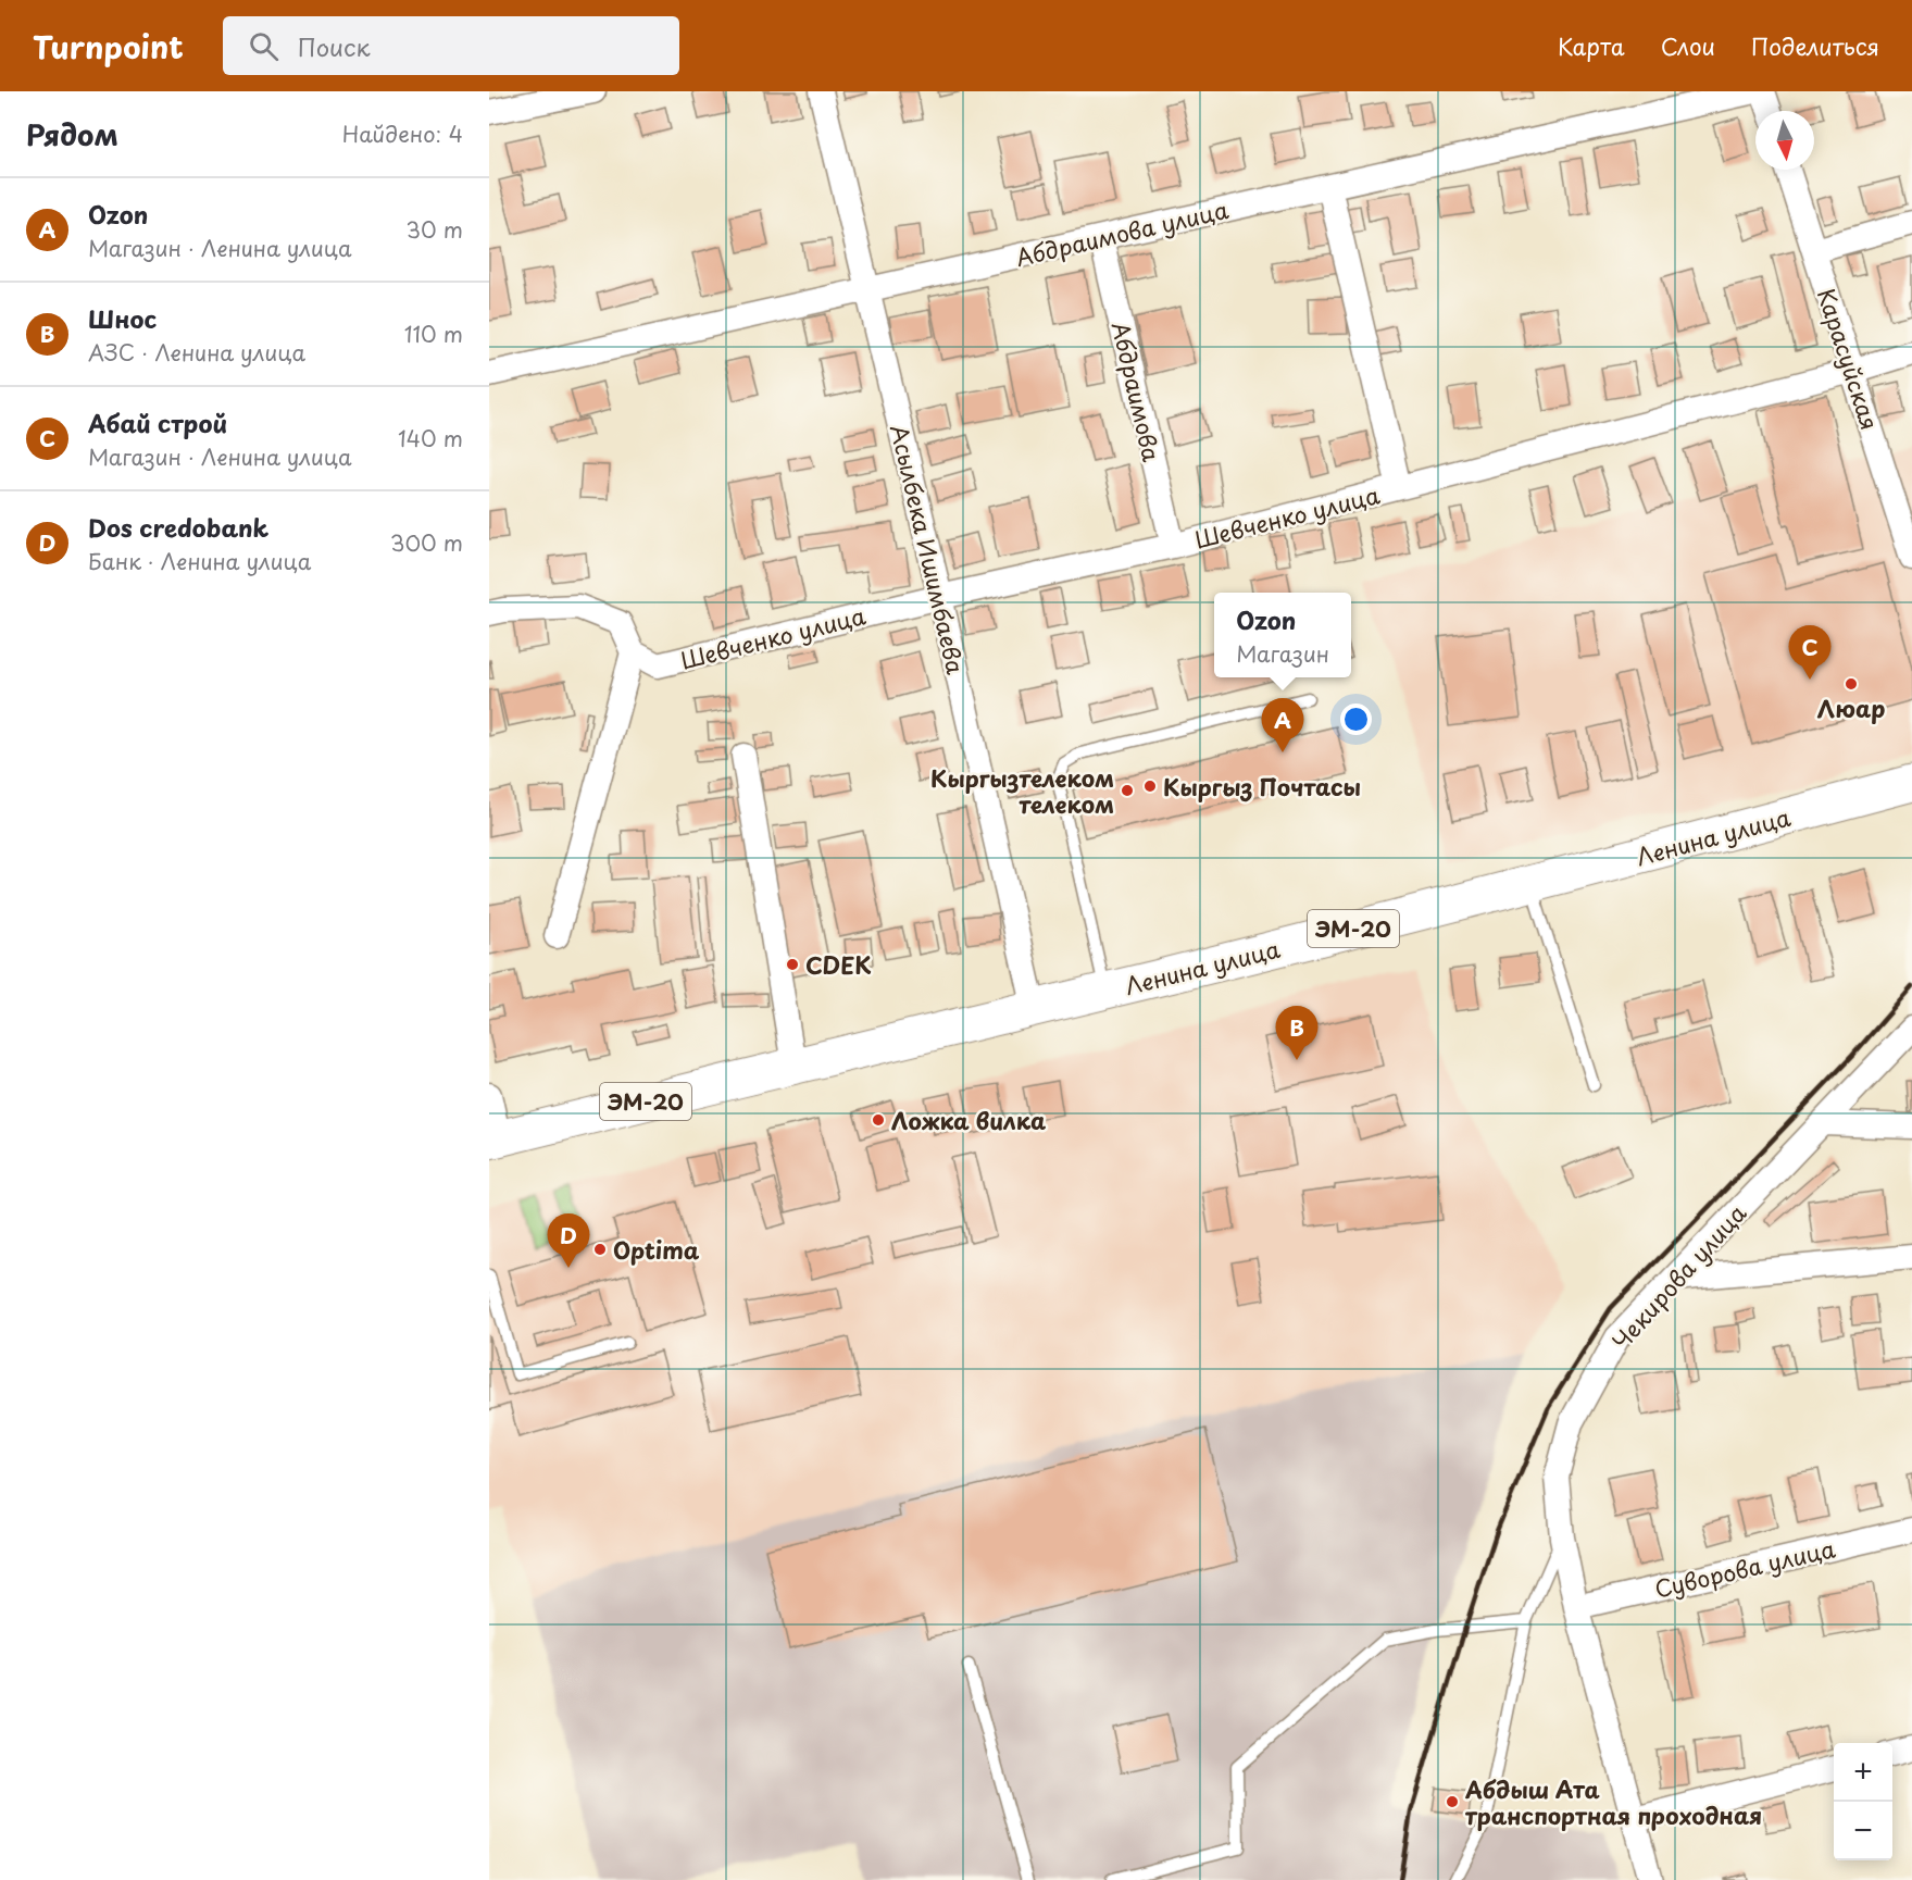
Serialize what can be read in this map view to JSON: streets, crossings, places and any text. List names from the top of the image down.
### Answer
{
  "streets": {
    "main road": ["Ленина улица", "ЭМ-20"],
    "street": [
      "Абдраимова улица",
      "Карасуйская",
      "Абдраимова",
      "Шевченко улица",
      "Асылбека Ишимбаева",
      "Чекирова улица",
      "Суворова улица"
    ]
  },
  "crossings": [
    ["Абдраимова улица", "Абдраимова"],
    ["Абдраимова улица", "Асылбека Ишимбаева"],
    ["Карасуйская", "Шевченко улица"],
    ["Абдраимова", "Шевченко улица"],
    ["Шевченко улица", "Асылбека Ишимбаева"],
    ["Асылбека Ишимбаева", "Ленина улица"],
    ["Чекирова улица", "Суворова улица"]
  ],
  "places": [
    "Люар",
    "Кыргыз Почтасы",
    "Кыргызтелеком телеком",
    "CDEK",
    "Ложка вилка",
    "Optima",
    "Абдыш Ата транспортная проходная"
  ],
  "north": "bottom",
  "page": {
    "header": "Turnpoint",
    "search": "Поиск",
    "nav": ["Карта", "Слои", "Поделиться"],
    "heading": ["Рядом", "Найдено: 4"],
    "list": [
      {
        "mark": "A",
        "name": "Ozon",
        "note": "Магазин · Ленина улица",
        "value": "30 m"
      },
      {
        "mark": "B",
        "name": "Шнос",
        "note": "АЗС · Ленина улица",
        "value": "110 m"
      },
      {
        "mark": "C",
        "name": "Абай строй",
        "note": "Магазин · Ленина улица",
        "value": "140 m"
      },
      {
        "mark": "D",
        "name": "Dos credobank",
        "note": "Банк · Ленина улица",
        "value": "300 m"
      }
    ],
    "popup": ["Ozon", "Магазин"],
    "pins": [
      "C",
      "A",
      "B",
      "D"
    ],
    "map_buttons": ["+", "−"]
  }
}
